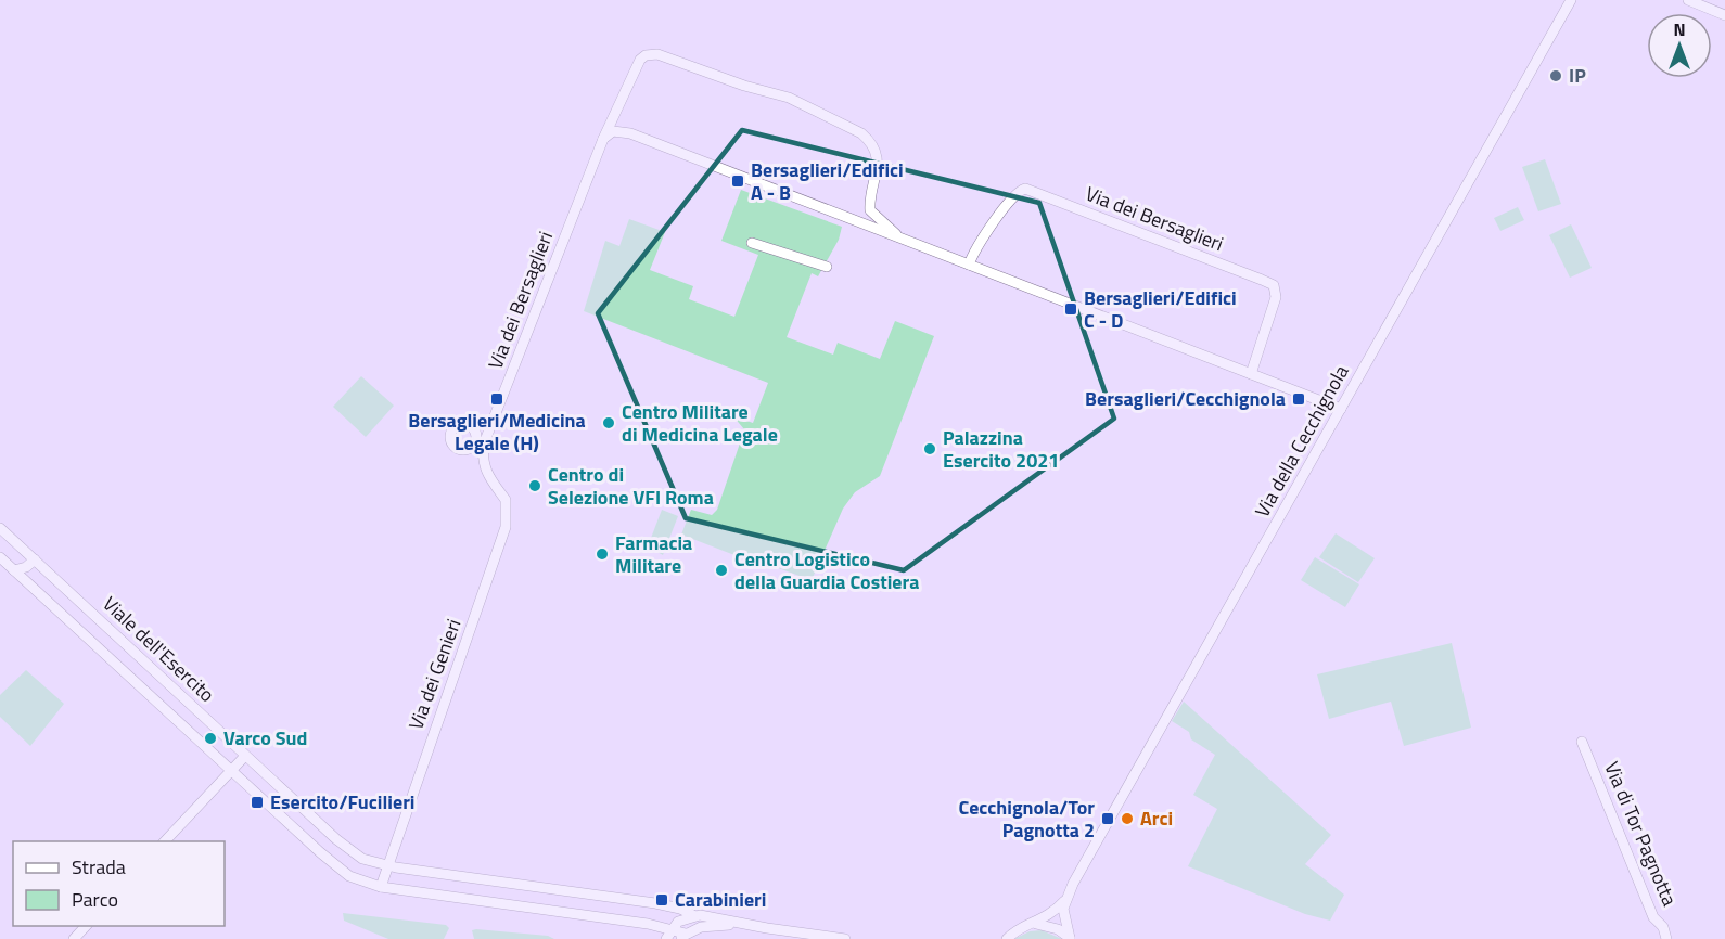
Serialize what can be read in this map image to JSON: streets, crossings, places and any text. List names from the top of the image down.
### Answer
{
  "streets": {
    "street": [
      "Via dei Bersaglieri",
      "Via della Cecchignola",
      "Viale dell'Esercito",
      "Via dei Genieri",
      "Via di Tor Pagnotta"
    ]
  },
  "crossings": [
    ["Via dei Bersaglieri", "Via della Cecchignola"],
    ["Via dei Bersaglieri", "Via dei Genieri"],
    ["Viale dell'Esercito", "Via dei Genieri"]
  ],
  "places": {
    "other": [
      "IP",
      "Centro Militare di Medicina Legale",
      "Palazzina Esercito 2021",
      "Centro di Selezione VFI Roma",
      "Farmacia Militare",
      "Centro Logistico della Guardia Costiera",
      "Varco Sud",
      "Arci"
    ],
    "transit": [
      "Bersaglieri/Edifici A - B",
      "Bersaglieri/Edifici C - D",
      "Bersaglieri/Medicina Legale (H)",
      "Bersaglieri/Cecchignola",
      "Esercito/Fucilieri",
      "Cecchignola/Tor Pagnotta 2",
      "Carabinieri"
    ]
  },
  "legend": ["Strada", "Parco"],
  "north": "top"
}
